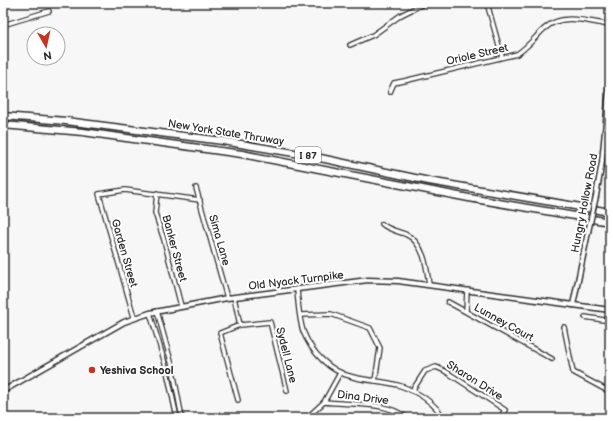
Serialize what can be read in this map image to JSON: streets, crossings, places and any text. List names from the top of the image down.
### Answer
{
  "streets": {
    "highway": ["New York State Thruway", "I 87"],
    "street": [
      "Oriole Street",
      "Hungry Hollow Road",
      "Sima Lane",
      "Banker Street",
      "Garden Street",
      "Old Nyack Turnpike",
      "Lunney Court",
      "Sydell Lane",
      "Sharon Drive",
      "Dina Drive"
    ]
  },
  "crossings": [
    ["Hungry Hollow Road", "Old Nyack Turnpike"],
    ["Sima Lane", "Old Nyack Turnpike"],
    ["Banker Street", "Garden Street"],
    ["Banker Street", "Old Nyack Turnpike"],
    ["Garden Street", "Old Nyack Turnpike"]
  ],
  "places": ["Yeshiva School"],
  "north": "bottom"
}
